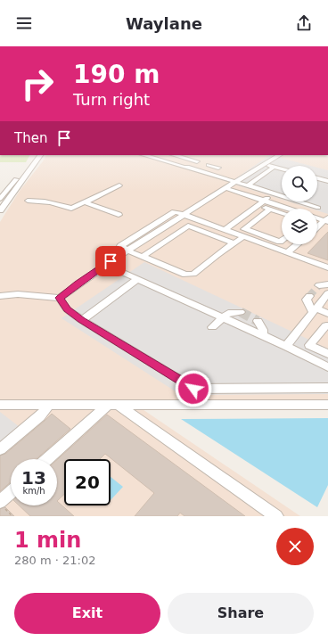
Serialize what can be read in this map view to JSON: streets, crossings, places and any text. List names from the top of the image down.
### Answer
{
  "page": {
    "header": "Waylane",
    "turn": ["190 m", "Turn right"],
    "then": "Then",
    "speed": "13 km/h",
    "limit": "20",
    "heading": ["1 min", "280 m · 21:02"],
    "buttons": ["Exit", "Share"]
  }
}
